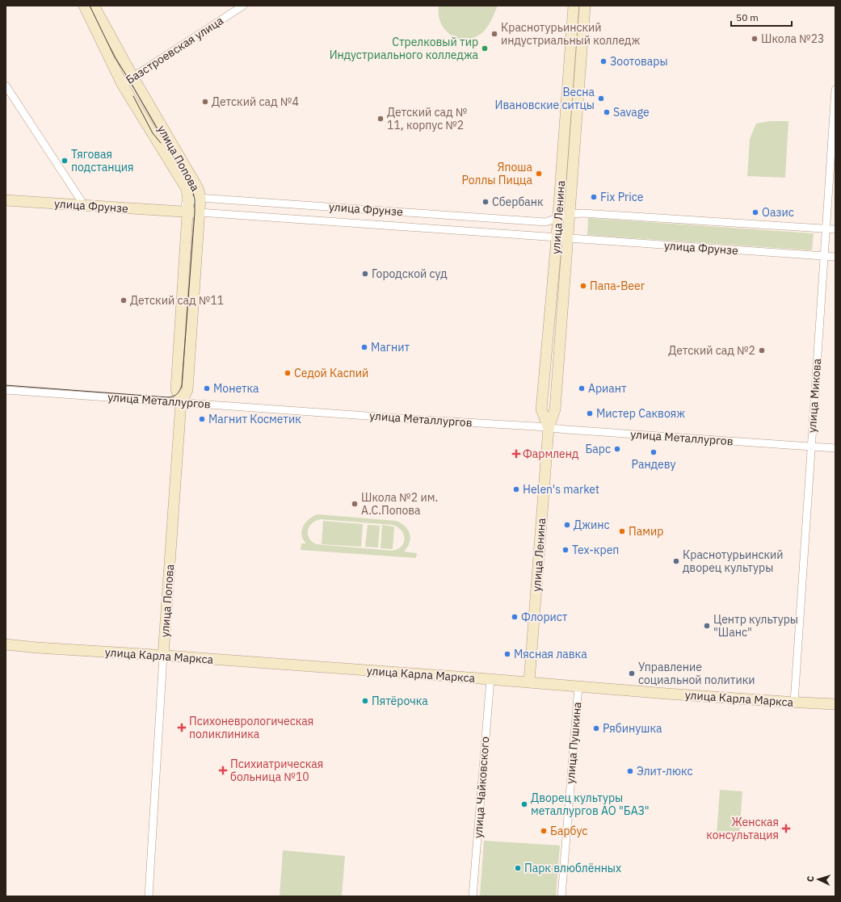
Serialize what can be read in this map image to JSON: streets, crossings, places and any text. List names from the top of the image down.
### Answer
{
  "streets": {
    "street": [
      "Базстроевская улица",
      "улица Попова",
      "улица Фрунзе",
      "улица Ленина",
      "улица Микова",
      "улица Металлургов",
      "улица Карла Маркса",
      "улица Пушкина",
      "улица Чайковского"
    ]
  },
  "crossings": [
    ["Базстроевская улица", "улица Попова"],
    ["улица Попова", "улица Фрунзе"],
    ["улица Попова", "улица Металлургов"],
    ["улица Попова", "улица Карла Маркса"],
    ["улица Фрунзе", "улица Ленина"],
    ["улица Фрунзе", "улица Микова"],
    ["улица Ленина", "улица Металлургов"],
    ["улица Ленина", "улица Карла Маркса"],
    ["улица Микова", "улица Металлургов"],
    ["улица Микова", "улица Карла Маркса"],
    ["улица Карла Маркса", "улица Пушкина"],
    ["улица Карла Маркса", "улица Чайковского"]
  ],
  "places": {
    "other": [
      "Краснотурьинский индустриальный колледж",
      "Школа №23",
      "Стрелковый тир Индустриального колледжа",
      "Зоотовары",
      "Весна Ивановские ситцы",
      "Детский сад №4",
      "Savage",
      "Детский сад № 11, корпус №2",
      "Тяговая подстанция",
      "Япоша Роллы Пицца",
      "Fix Price",
      "Сбербанк",
      "Оазис",
      "Городской суд",
      "Папа-Beer",
      "Детский сад №11",
      "Магнит",
      "Детский сад №2",
      "Седой Каспий",
      "Монетка",
      "Ариант",
      "Мистер Саквояж",
      "Магнит Косметик",
      "Барс",
      "Рандеву",
      "Helen's market",
      "Школа №2 им. А.С.Попова",
      "Джинс",
      "Памир",
      "Тех-креп",
      "Краснотурьинский дворец культуры",
      "Флорист",
      "Центр культуры \"Шанс\"",
      "Мясная лавка",
      "Управление социальной политики",
      "Пятёрочка",
      "Рябинушка",
      "Элит-люкс",
      "Дворец культуры металлургов АО \"БАЗ\"",
      "Барбус",
      "Парк влюблённых"
    ],
    "health": [
      "Фармленд",
      "Психоневрологическая поликлиника",
      "Психиатрическая больница №10",
      "Женская консультация"
    ]
  },
  "scale_bar": "50 m",
  "north": "left"
}
